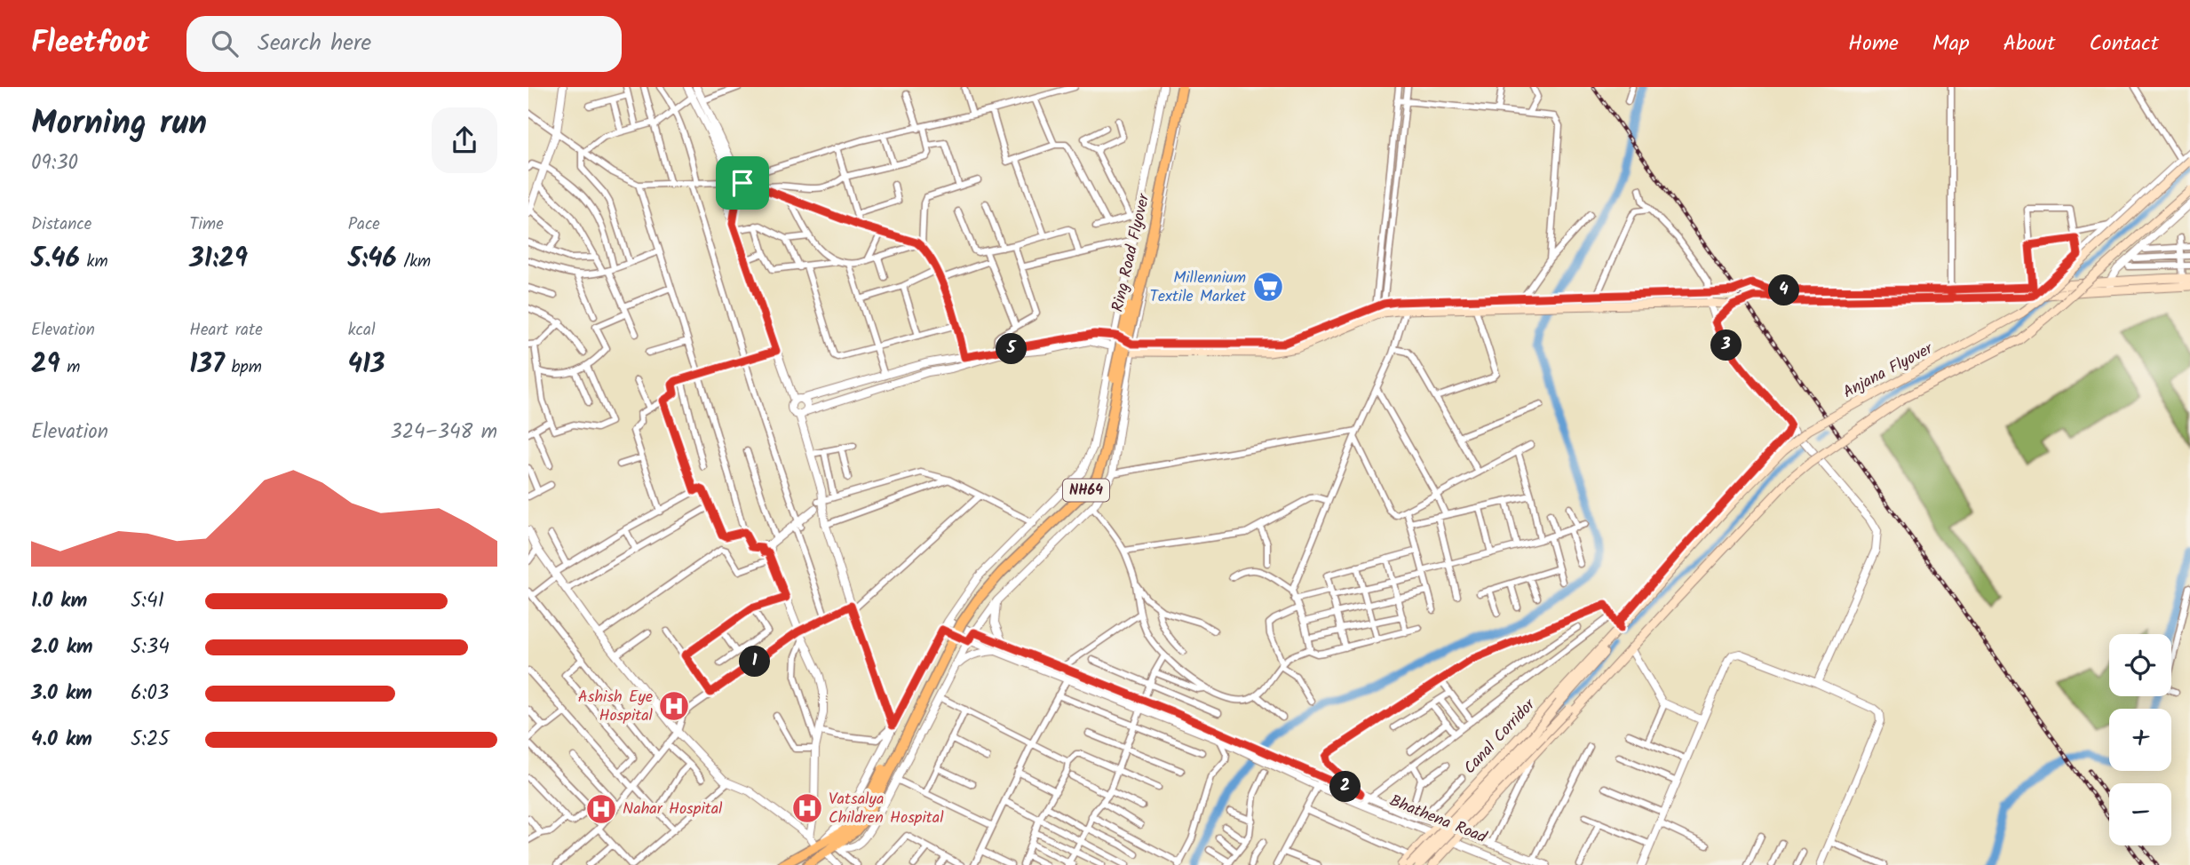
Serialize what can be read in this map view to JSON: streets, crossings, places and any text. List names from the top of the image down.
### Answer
{
  "streets": {
    "highway": ["Ring Road Flyover", "NH64"],
    "main road": ["Anjana Flyover", "Canal Corridor"],
    "street": ["Bhathena Road"]
  },
  "crossings": [
    ["Ring Road Flyover", "NH64"],
    ["Anjana Flyover", "Canal Corridor"],
    ["Canal Corridor", "Bhathena Road"]
  ],
  "places": {
    "supermarket": ["Millennium Textile Market"],
    "hospital": ["Ashish Eye Hospital", "Vatsalya Children Hospital", "Nahar Hospital"]
  },
  "page": {
    "header": "Fleetfoot",
    "search": "Search here",
    "nav": [
      "Home",
      "Map",
      "About",
      "Contact"
    ],
    "heading": ["Morning run", "09:30"],
    "stats": [
      ["Distance", "5.46 km"],
      ["Time", "31:29"],
      ["Pace", "5:46 /km"],
      ["Elevation", "29 m"],
      ["Heart rate", "137 bpm"],
      ["kcal", "413"]
    ],
    "pins": [
      "4",
      "3",
      "5",
      "1",
      "2"
    ],
    "chart": ["Elevation", "324–348 m"],
    "list": [
      {
        "name": "1.0 km",
        "note": "5:41"
      },
      {
        "name": "2.0 km",
        "note": "5:34"
      },
      {
        "name": "3.0 km",
        "note": "6:03"
      },
      {
        "name": "4.0 km",
        "note": "5:25"
      }
    ],
    "map_buttons": ["+", "−"]
  }
}
